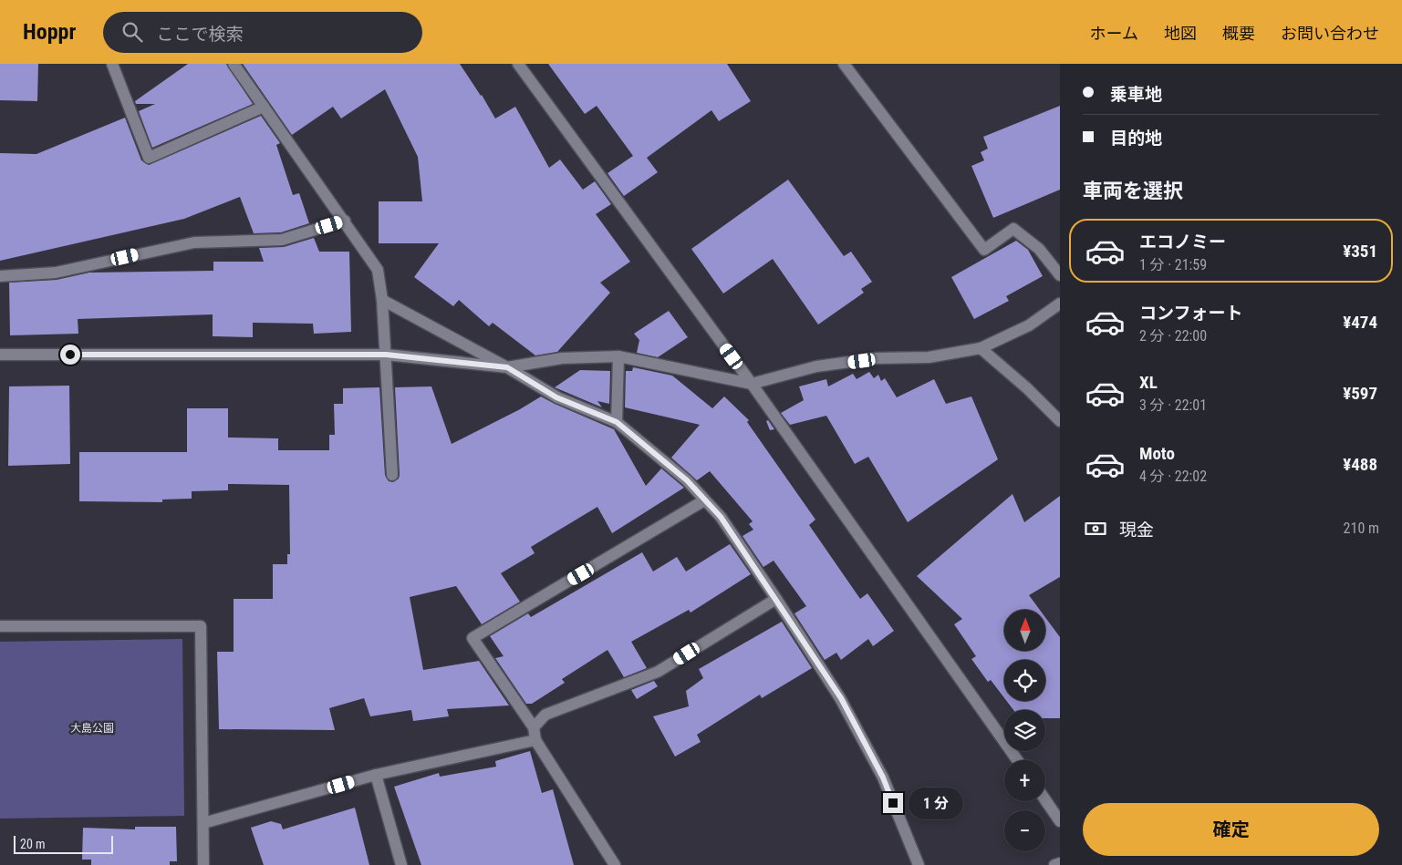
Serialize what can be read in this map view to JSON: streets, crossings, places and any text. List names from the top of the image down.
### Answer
{
  "parks": ["大島公園"],
  "scale_bar": "20 m",
  "north": "top",
  "page": {
    "header": "Hoppr",
    "search": "ここで検索",
    "nav": [
      "ホーム",
      "地図",
      "概要",
      "お問い合わせ"
    ],
    "banner": ["乗車地", "目的地"],
    "heading": "車両を選択",
    "list": [
      {
        "name": "エコノミー",
        "note": "1 分 · 21:59",
        "value": "¥351"
      },
      {
        "name": "コンフォート",
        "note": "2 分 · 22:00",
        "value": "¥474"
      },
      {
        "name": "XL",
        "note": "3 分 · 22:01",
        "value": "¥597"
      },
      {
        "name": "Moto",
        "note": "4 分 · 22:02",
        "value": "¥488"
      }
    ],
    "pay": ["現金", "210 m"],
    "map_buttons": ["+", "−"],
    "bubble": "1 分",
    "buttons": "確定",
    "scale": "20 m"
  }
}
